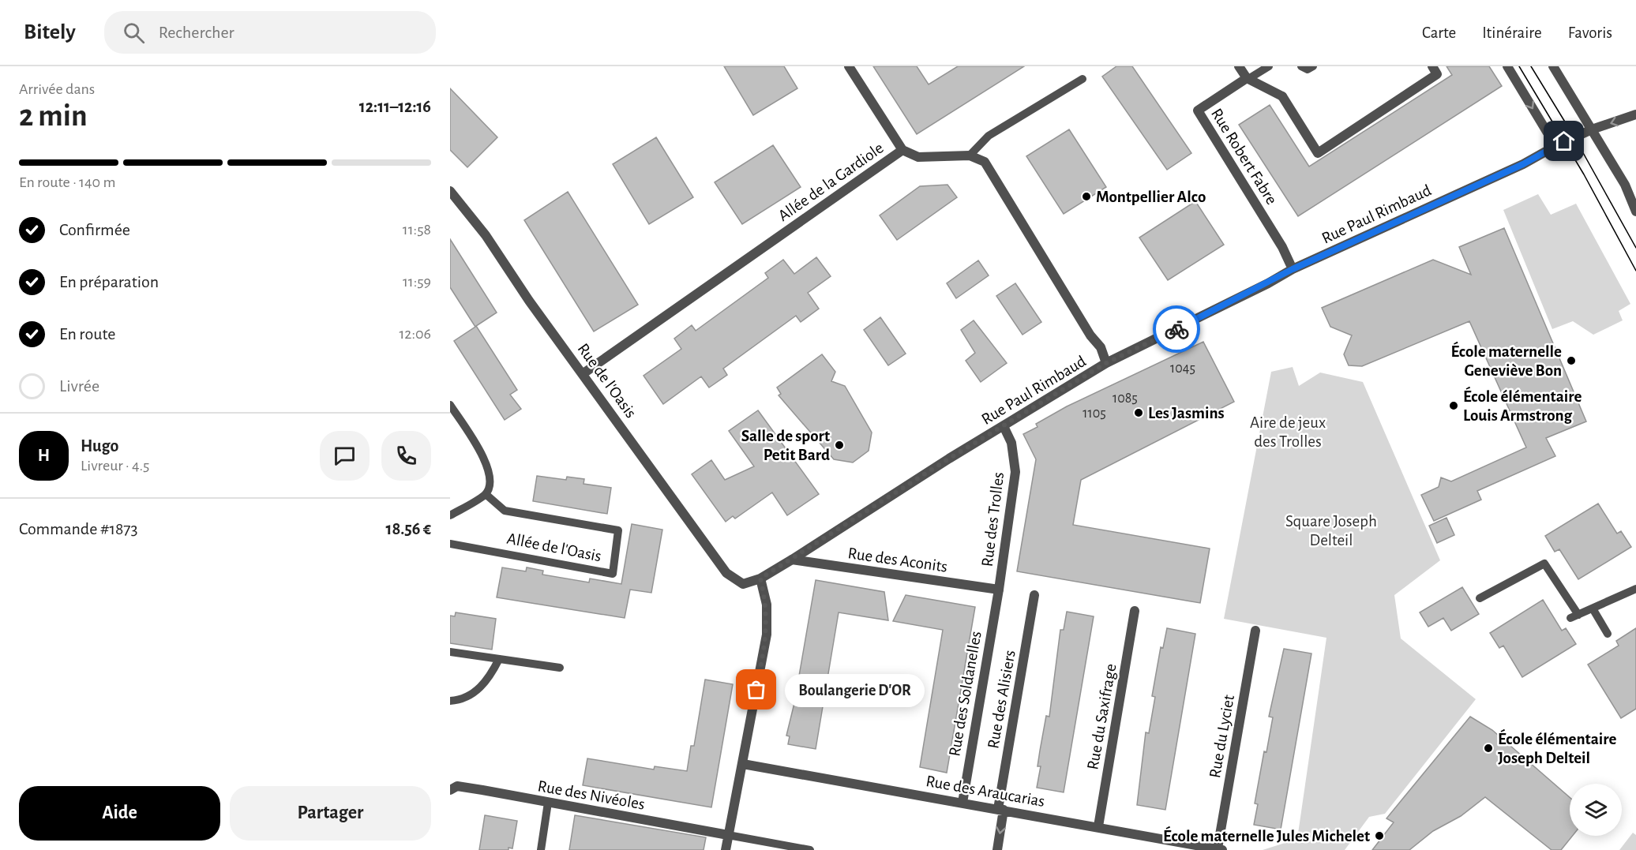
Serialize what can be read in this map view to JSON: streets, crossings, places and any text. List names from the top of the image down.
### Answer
{
  "streets": {
    "street": [
      "Rue Robert Fabre",
      "Allée de la Gardiole",
      "Rue Paul Rimbaud",
      "Rue de l'Oasis",
      "Rue des Trolles",
      "Rue des Aconits",
      "Rue des Soldanelles",
      "Rue des Alisiers",
      "Rue du Saxifrage",
      "Rue du Lyciet",
      "Rue des Araucarias",
      "Rue des Nivéoles"
    ],
    "lane": ["Allée de l'Oasis"]
  },
  "crossings": [
    ["Rue Robert Fabre", "Rue Paul Rimbaud"],
    ["Allée de la Gardiole", "Rue de l'Oasis"],
    ["Rue Paul Rimbaud", "Rue de l'Oasis"],
    ["Rue Paul Rimbaud", "Rue des Trolles"],
    ["Rue Paul Rimbaud", "Rue des Aconits"],
    ["Rue des Trolles", "Rue des Aconits"],
    ["Rue des Trolles", "Rue des Soldanelles"],
    ["Rue des Aconits", "Rue des Soldanelles"],
    ["Rue des Soldanelles", "Rue des Araucarias"],
    ["Rue des Alisiers", "Rue des Araucarias"],
    ["Rue du Saxifrage", "Rue des Araucarias"],
    ["Rue du Lyciet", "Rue des Araucarias"]
  ],
  "parks": ["Aire de jeux des Trolles", "Square Joseph Delteil"],
  "places": [
    "Montpellier Alco",
    "École maternelle Geneviève Bon",
    "École élémentaire Louis Armstrong",
    "Les Jasmins",
    "Salle de sport Petit Bard",
    "Boulangerie D'OR",
    "École élémentaire Joseph Delteil",
    "École maternelle Jules Michelet"
  ],
  "house_numbers": ["1045", "1085", "1105"],
  "page": {
    "header": "Bitely",
    "search": "Rechercher",
    "nav": ["Carte", "Itinéraire", "Favoris"],
    "heading": ["2 min", "Arrivée dans", "12:11–12:16"],
    "panel": [
      "Hugo",
      "Livreur · 4.5",
      "Commande #1873",
      "18.56 €"
    ],
    "bar": "En route · 140 m",
    "list": [
      ["Confirmée", "11:58"],
      ["En préparation", "11:59"],
      ["En route", "12:06"],
      "Livrée"
    ],
    "round": "H",
    "bubble": "Boulangerie D'OR",
    "buttons": ["Aide", "Partager"]
  }
}
